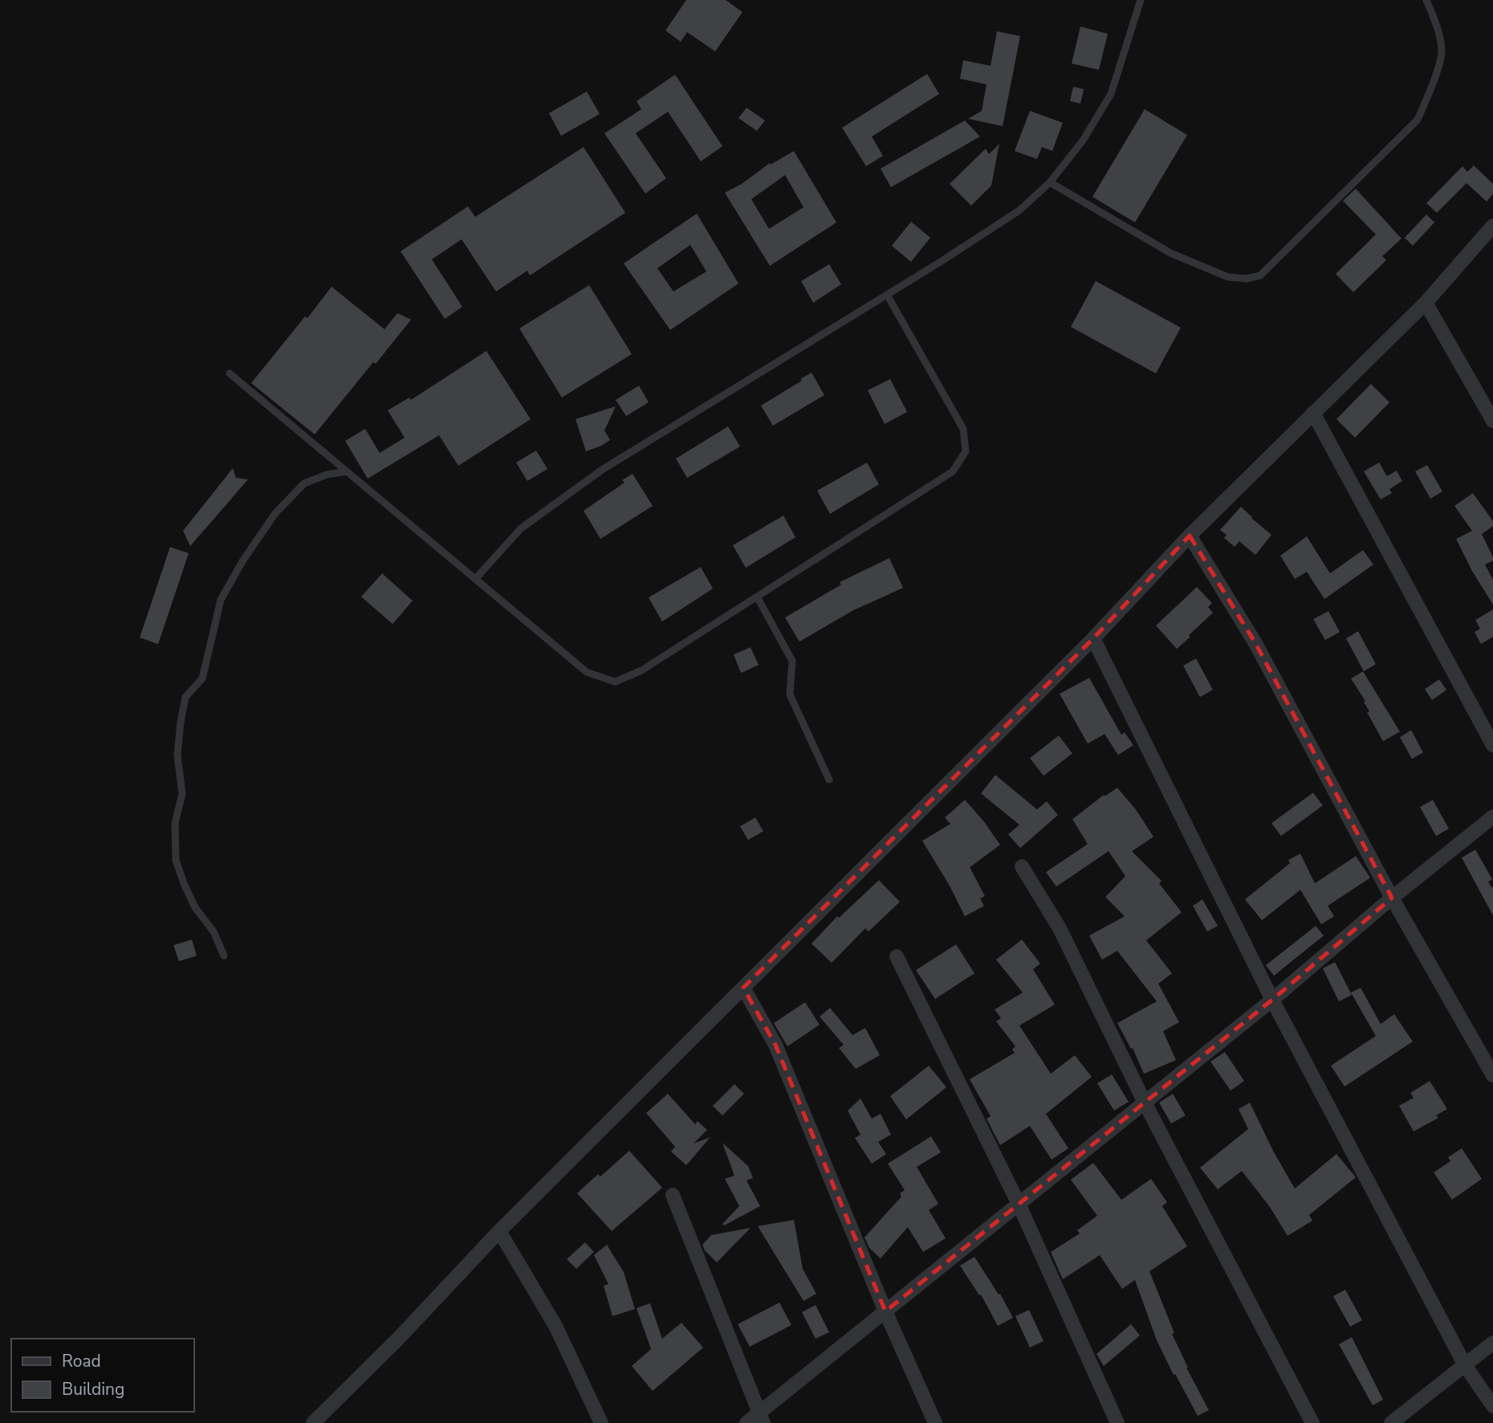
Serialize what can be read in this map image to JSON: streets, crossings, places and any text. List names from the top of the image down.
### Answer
{
  "legend": ["Road", "Building"]
}
